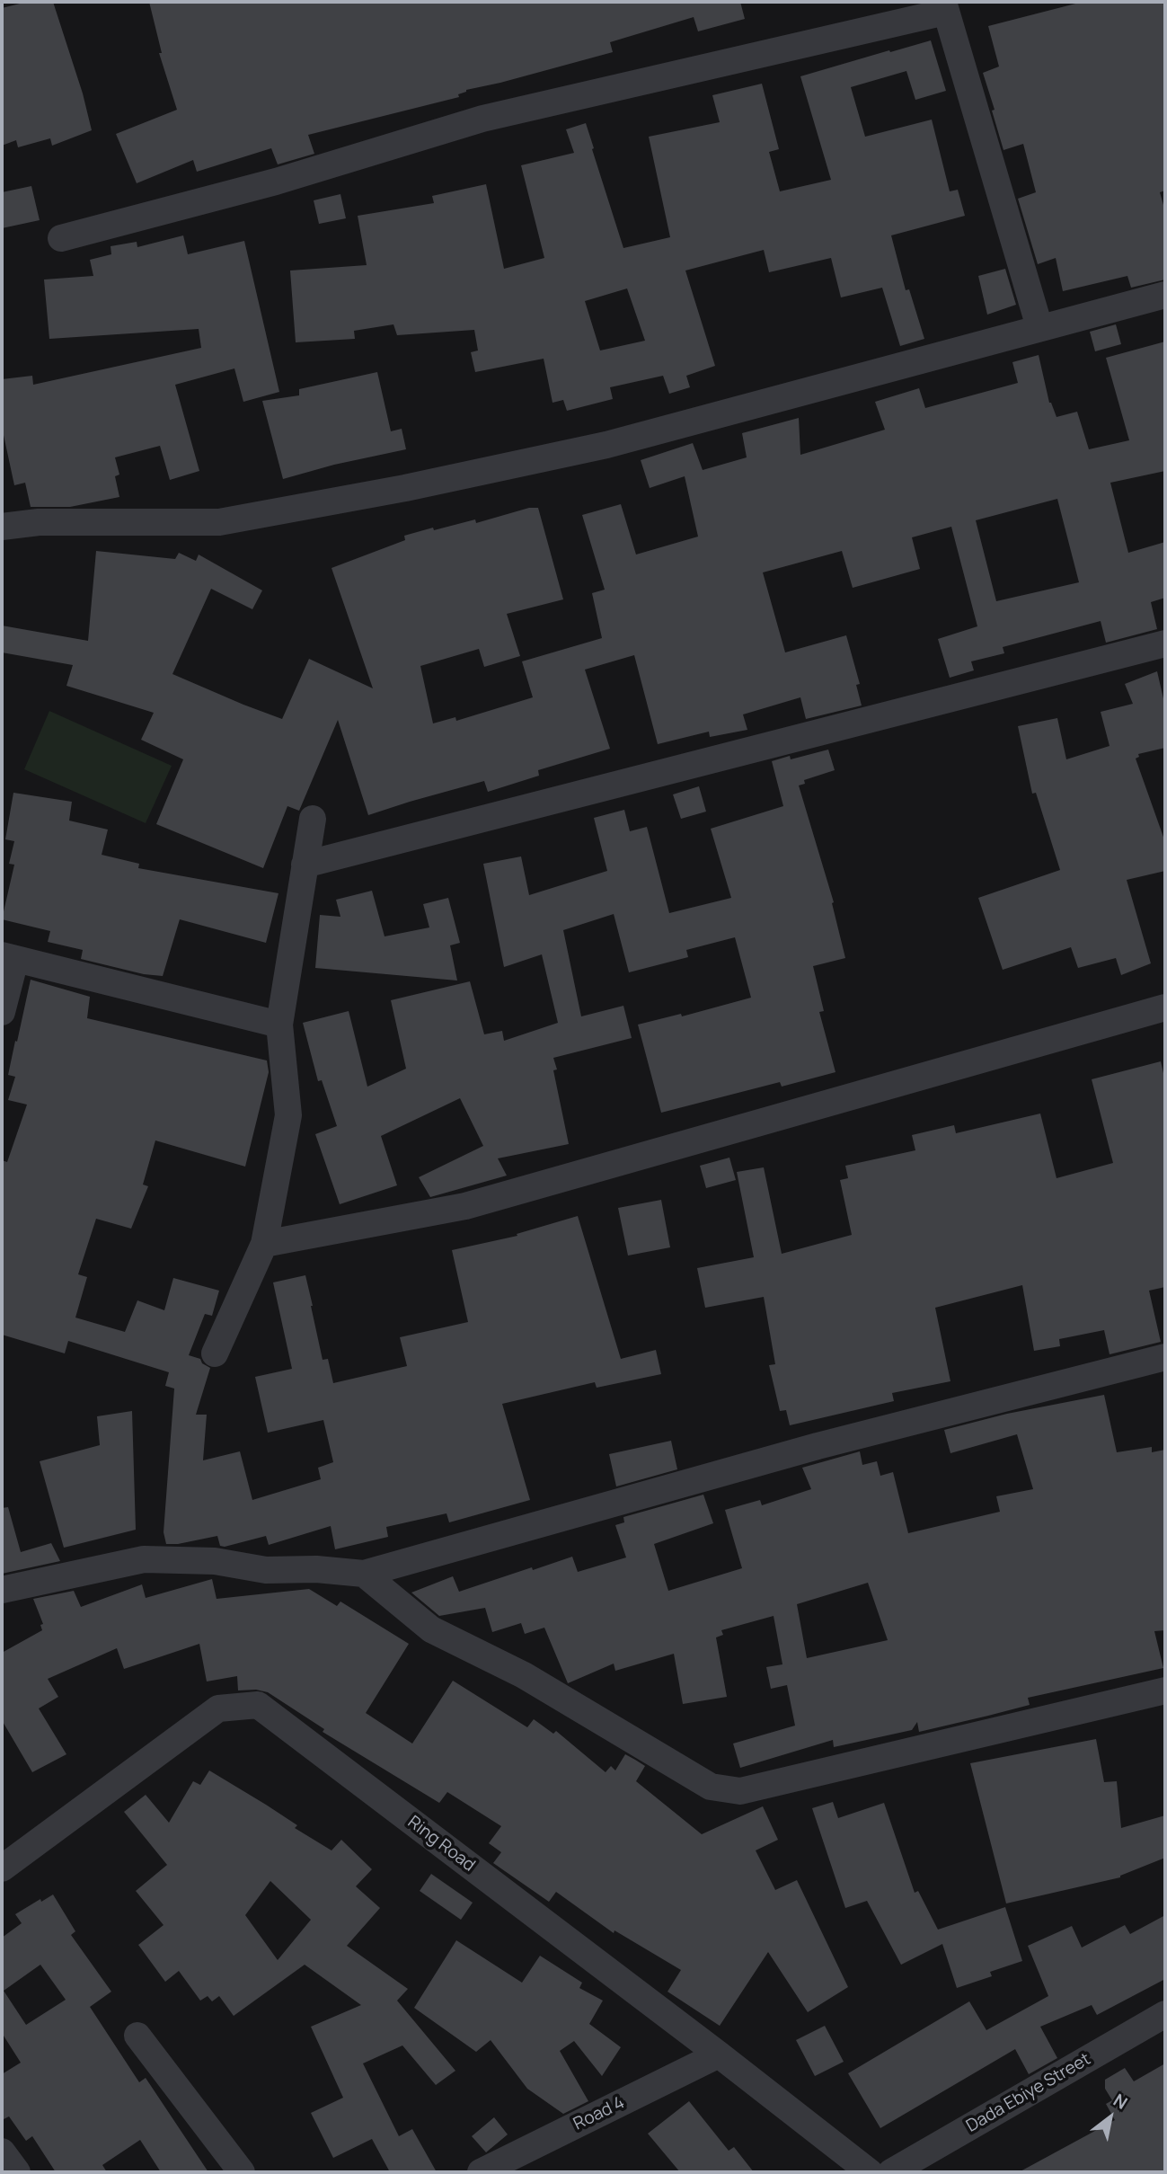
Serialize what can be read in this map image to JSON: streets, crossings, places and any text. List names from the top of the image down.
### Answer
{
  "streets": {
    "street": ["Ring Road", "Dada Ebiye Street", "Road 4"]
  },
  "crossings": [
    ["Ring Road", "Road 4"]
  ],
  "north": "top right"
}
